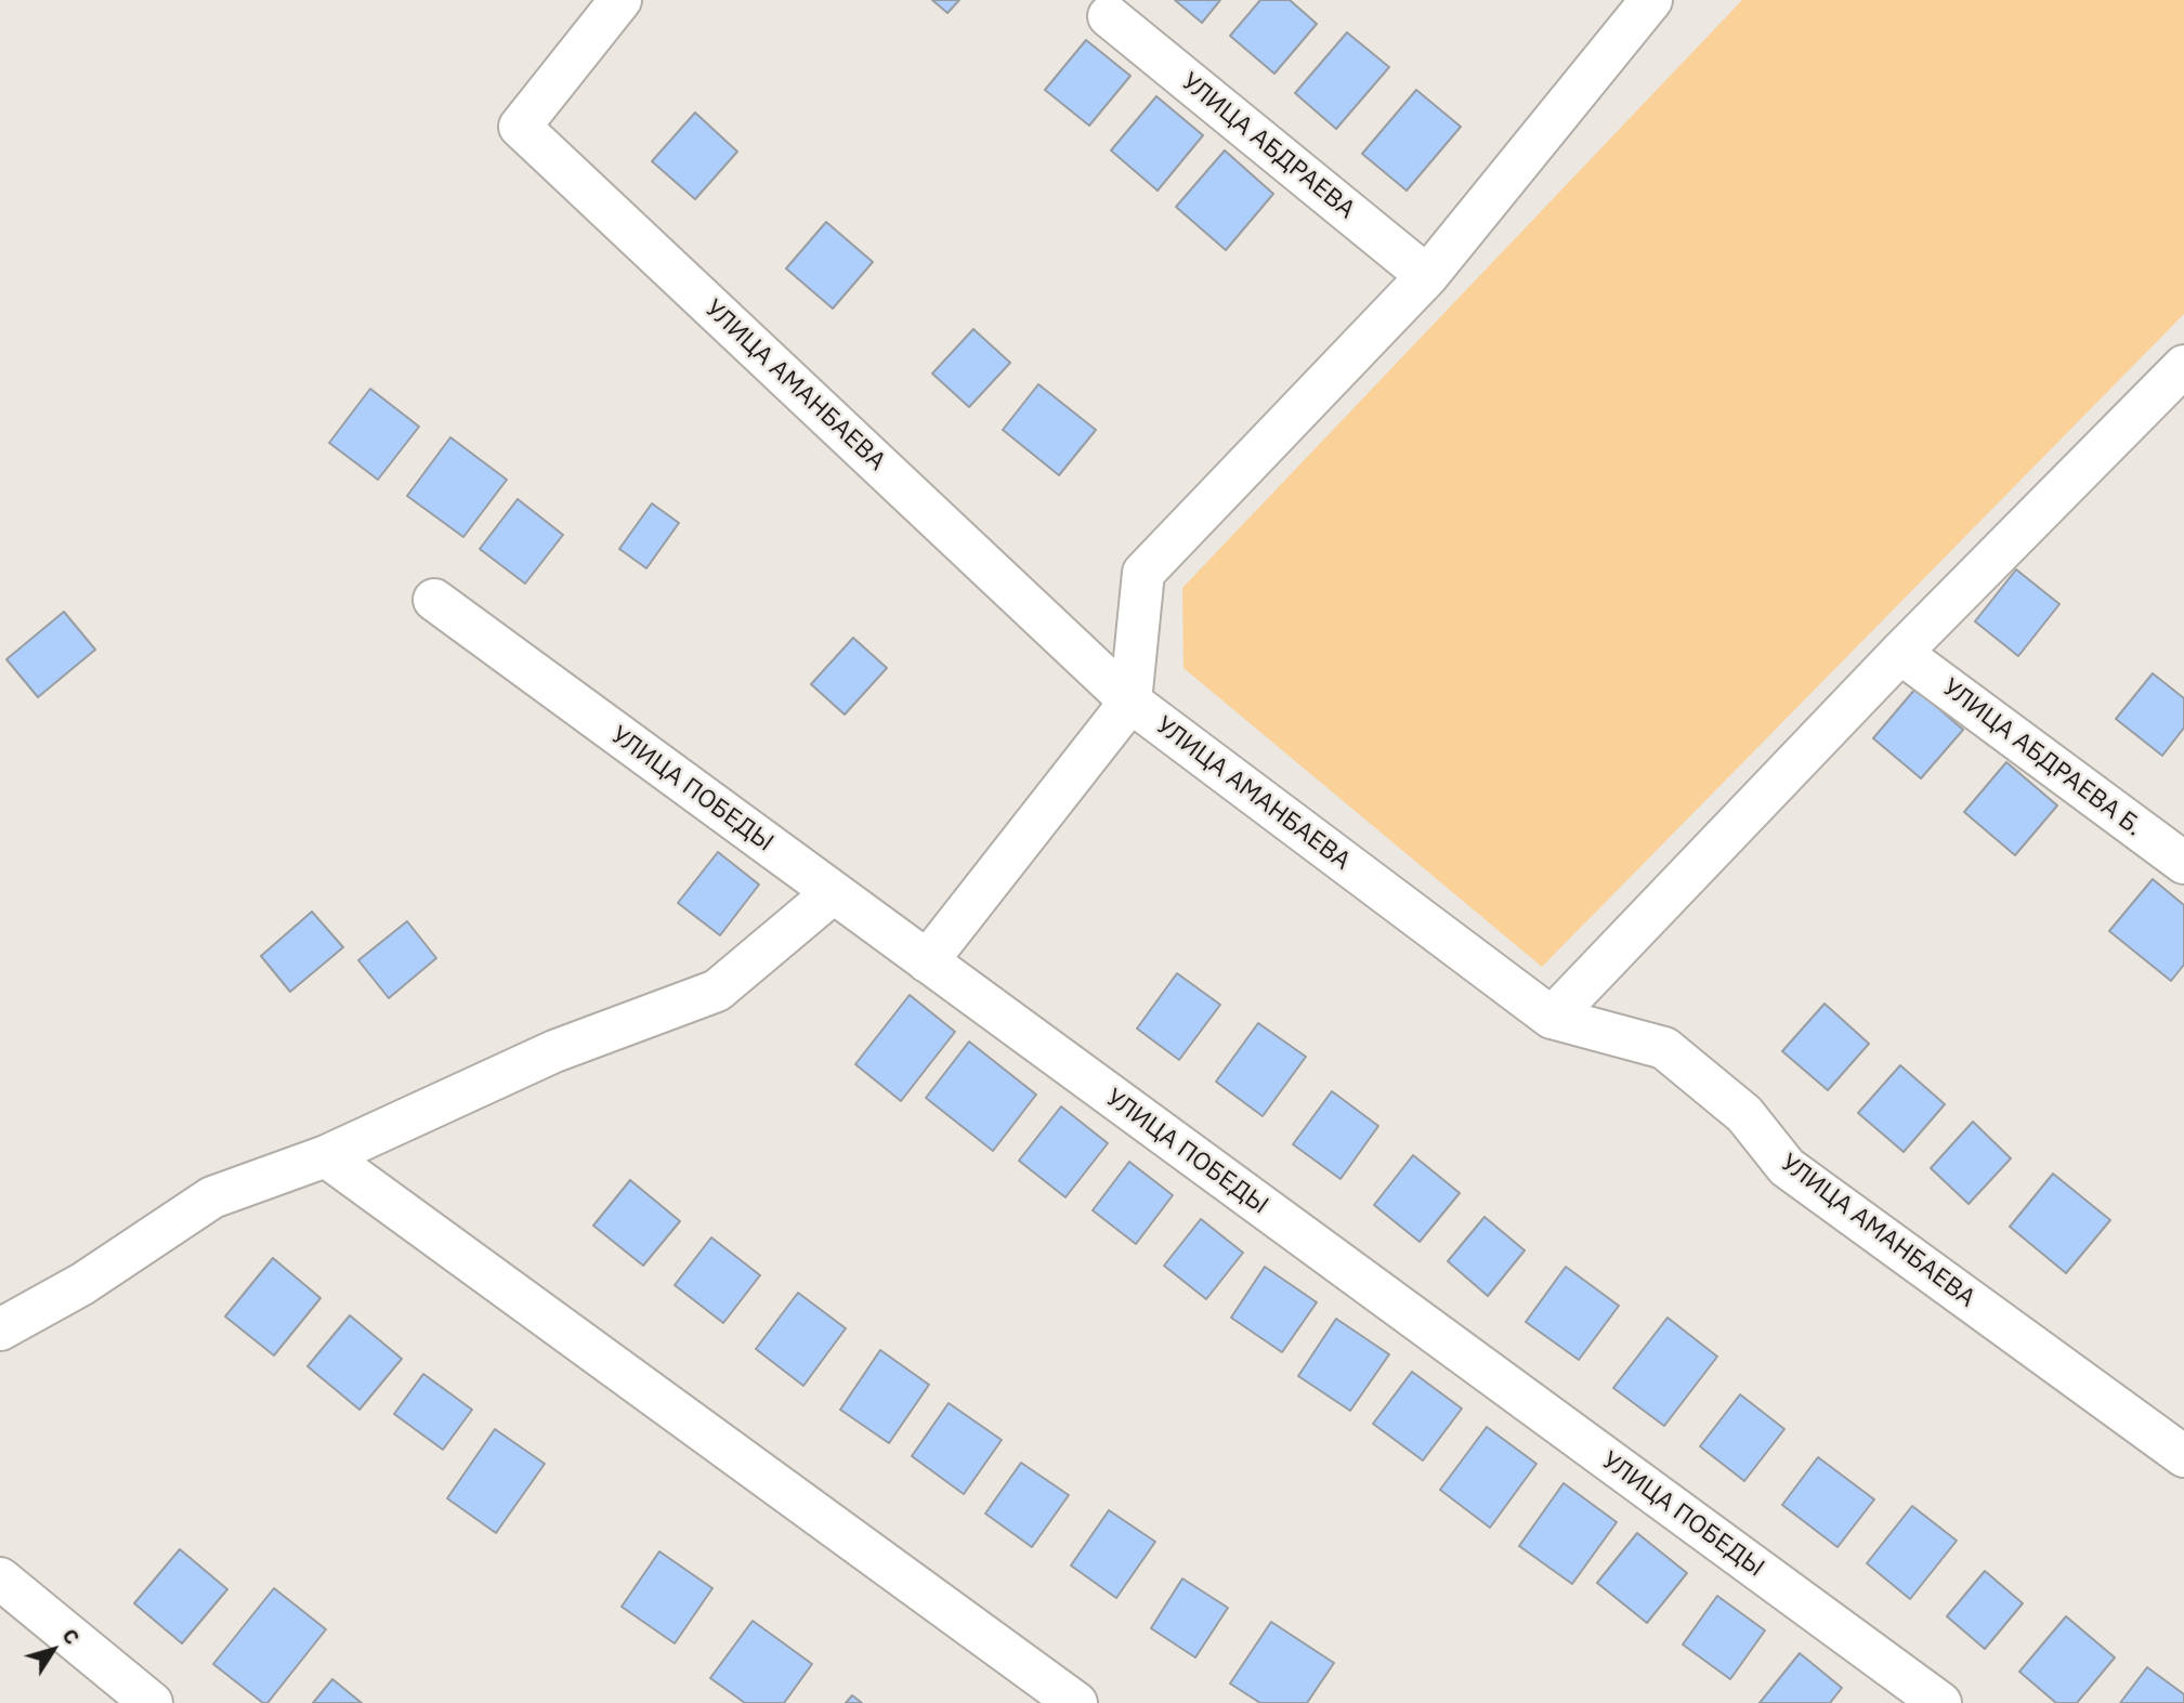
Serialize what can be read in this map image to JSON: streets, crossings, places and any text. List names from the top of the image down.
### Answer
{
  "streets": {
    "street": [
      "УЛИЦА АБДРАЕВА",
      "УЛИЦА АМАНБАЕВА",
      "УЛИЦА АБДРАЕВА Б.",
      "УЛИЦА ПОБЕДЫ"
    ]
  },
  "north": "top right"
}
